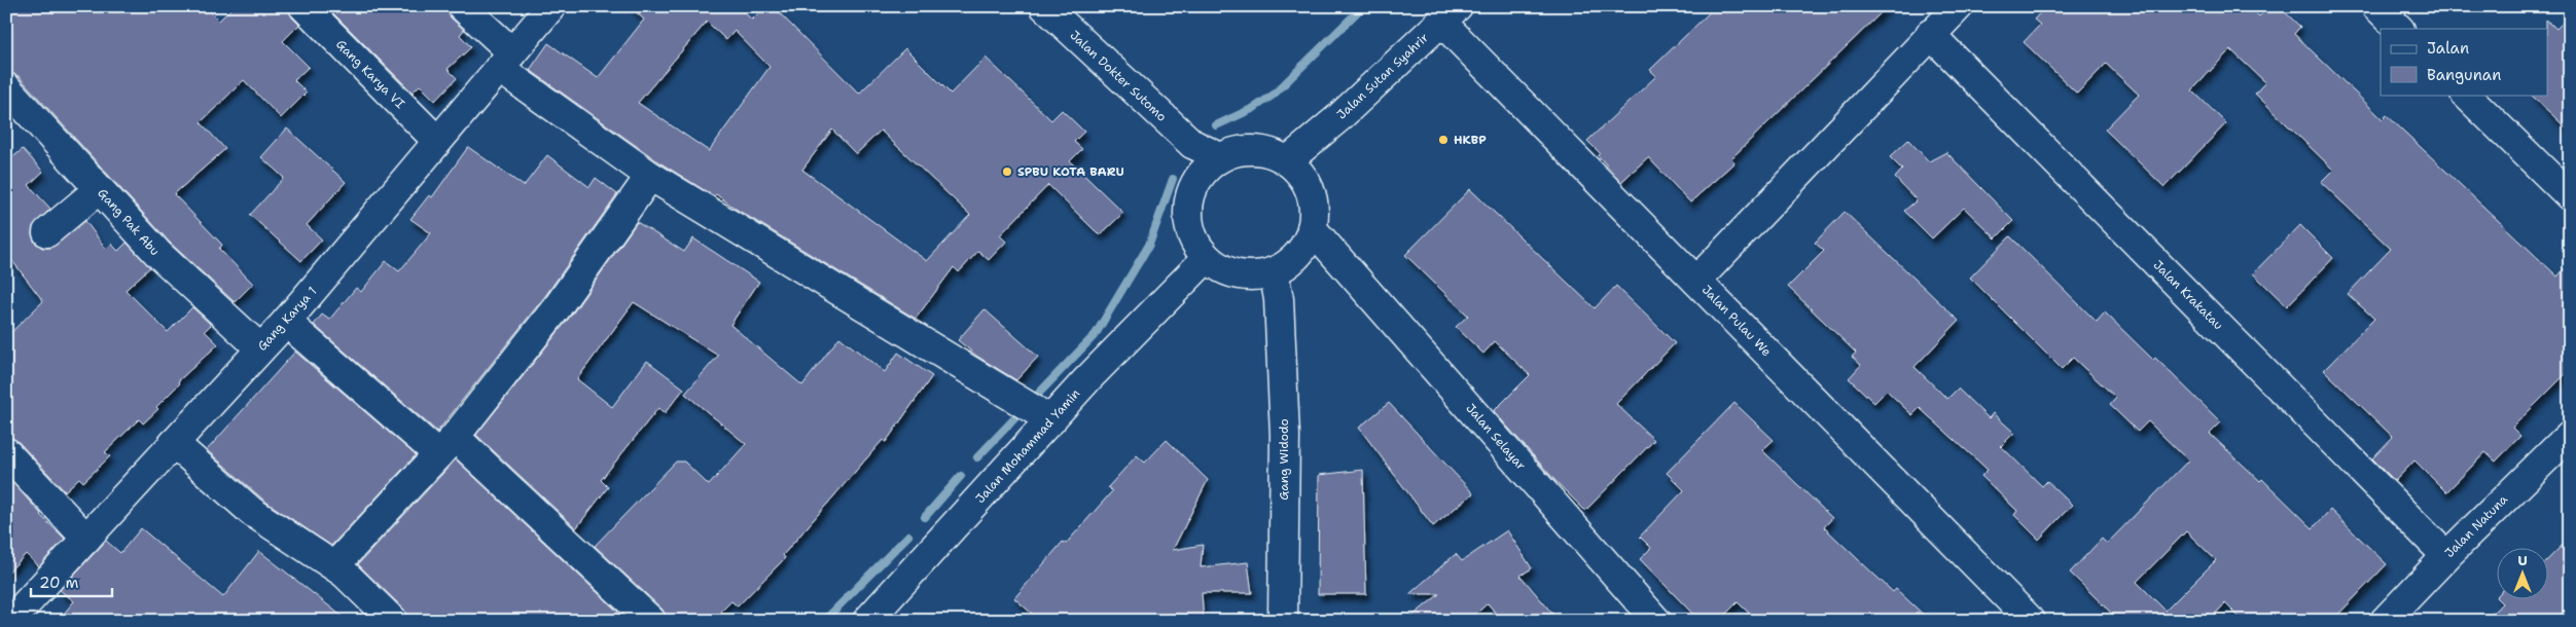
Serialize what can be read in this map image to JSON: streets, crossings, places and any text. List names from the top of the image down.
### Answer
{
  "streets": {
    "street": [
      "Gang Karya VI",
      "Jalan Dokter Sutomo",
      "Jalan Sutan Syahrir",
      "Gang Pak Abu",
      "Jalan Krakatau",
      "Gang Karya 1",
      "Jalan Pulau We",
      "Jalan Selayar",
      "Jalan Mohammad Yamin",
      "Gang Widodo",
      "Jalan Natuna"
    ]
  },
  "crossings": [
    ["Gang Karya VI", "Gang Karya 1"],
    ["Jalan Dokter Sutomo", "Jalan Sutan Syahrir"],
    ["Jalan Dokter Sutomo", "Jalan Selayar"],
    ["Jalan Dokter Sutomo", "Jalan Mohammad Yamin"],
    ["Jalan Dokter Sutomo", "Gang Widodo"],
    ["Jalan Sutan Syahrir", "Jalan Pulau We"],
    ["Jalan Sutan Syahrir", "Jalan Selayar"],
    ["Jalan Sutan Syahrir", "Jalan Mohammad Yamin"],
    ["Jalan Sutan Syahrir", "Gang Widodo"],
    ["Gang Pak Abu", "Gang Karya 1"],
    ["Jalan Krakatau", "Jalan Natuna"],
    ["Jalan Selayar", "Jalan Mohammad Yamin"],
    ["Jalan Selayar", "Gang Widodo"],
    ["Jalan Mohammad Yamin", "Gang Widodo"]
  ],
  "places": ["HKBP", "SPBU KOTA BARU"],
  "legend": ["Jalan", "Bangunan"],
  "scale_bar": "20 m",
  "north": "top"
}
